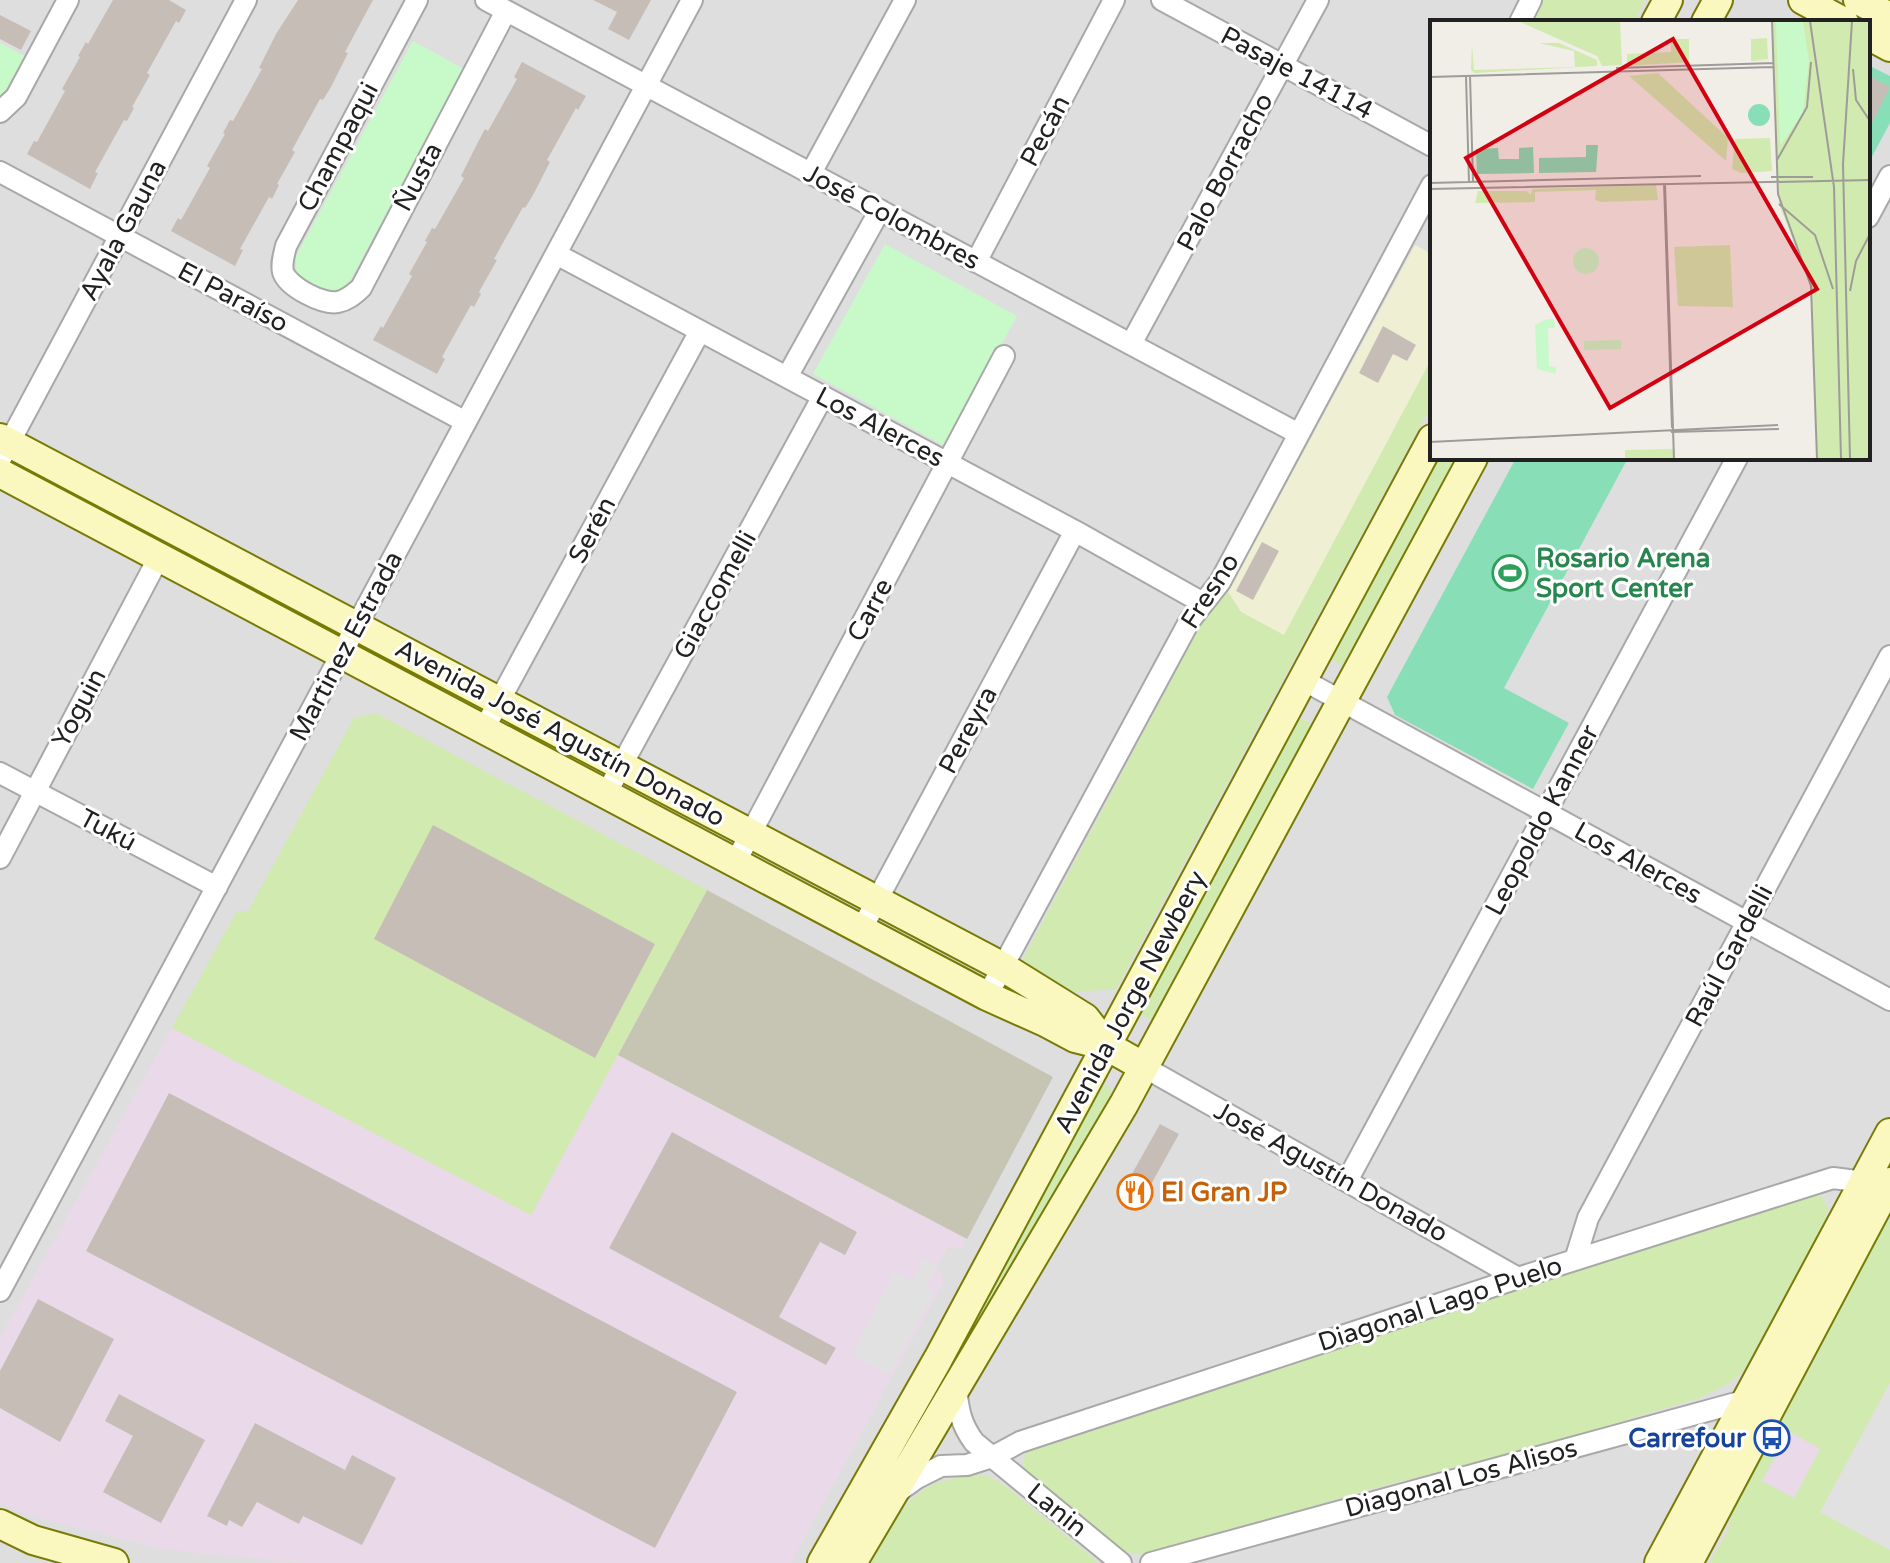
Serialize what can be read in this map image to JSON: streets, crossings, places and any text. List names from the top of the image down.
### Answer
{
  "streets": {
    "street": [
      "Pasaje 14114",
      "Pecán",
      "Champaqui",
      "Palo Borracho",
      "Ñusta",
      "José Colombres",
      "Ayala Gauna",
      "El Paraíso",
      "Los Alerces",
      "Serén",
      "Fresno",
      "Giaccomelli",
      "Carre",
      "Martinez Estrada",
      "Yoguin",
      "Pereyra",
      "Avenida José Agustín Donado",
      "Leopoldo Kanner",
      "Tukú",
      "Raúl Gardelli",
      "Avenida Jorge Newbery",
      "José Agustín Donado",
      "Diagonal Lago Puelo",
      "Diagonal Los Alisos",
      "Lanin"
    ]
  },
  "crossings": [
    ["Pasaje 14114", "Palo Borracho"],
    ["Pecán", "José Colombres"],
    ["Champaqui", "Ñusta"],
    ["Palo Borracho", "José Colombres"],
    ["Ñusta", "José Colombres"],
    ["José Colombres", "Fresno"],
    ["José Colombres", "Martinez Estrada"],
    ["Ayala Gauna", "El Paraíso"],
    ["Ayala Gauna", "Avenida José Agustín Donado"],
    ["El Paraíso", "Martinez Estrada"],
    ["Los Alerces", "Serén"],
    ["Los Alerces", "Fresno"],
    ["Los Alerces", "Giaccomelli"],
    ["Los Alerces", "Carre"],
    ["Los Alerces", "Martinez Estrada"],
    ["Los Alerces", "Pereyra"],
    ["Los Alerces", "Leopoldo Kanner"],
    ["Los Alerces", "Raúl Gardelli"],
    ["Los Alerces", "Avenida Jorge Newbery"],
    ["Serén", "Avenida José Agustín Donado"],
    ["Fresno", "Avenida José Agustín Donado"],
    ["Giaccomelli", "Avenida José Agustín Donado"],
    ["Carre", "Avenida José Agustín Donado"],
    ["Martinez Estrada", "Avenida José Agustín Donado"],
    ["Martinez Estrada", "Tukú"],
    ["Yoguin", "Avenida José Agustín Donado"],
    ["Yoguin", "Tukú"],
    ["Pereyra", "Avenida José Agustín Donado"],
    ["Avenida José Agustín Donado", "Avenida Jorge Newbery"],
    ["Avenida José Agustín Donado", "José Agustín Donado"],
    ["Leopoldo Kanner", "José Agustín Donado"],
    ["Raúl Gardelli", "Diagonal Lago Puelo"],
    ["Avenida Jorge Newbery", "José Agustín Donado"],
    ["Avenida Jorge Newbery", "Diagonal Lago Puelo"],
    ["José Agustín Donado", "Diagonal Lago Puelo"],
    ["Diagonal Lago Puelo", "Lanin"]
  ],
  "places": {
    "sports": ["Rosario Arena Sport Center"],
    "restaurant": ["El Gran JP"],
    "bus stop": ["Carrefour"]
  }
}
